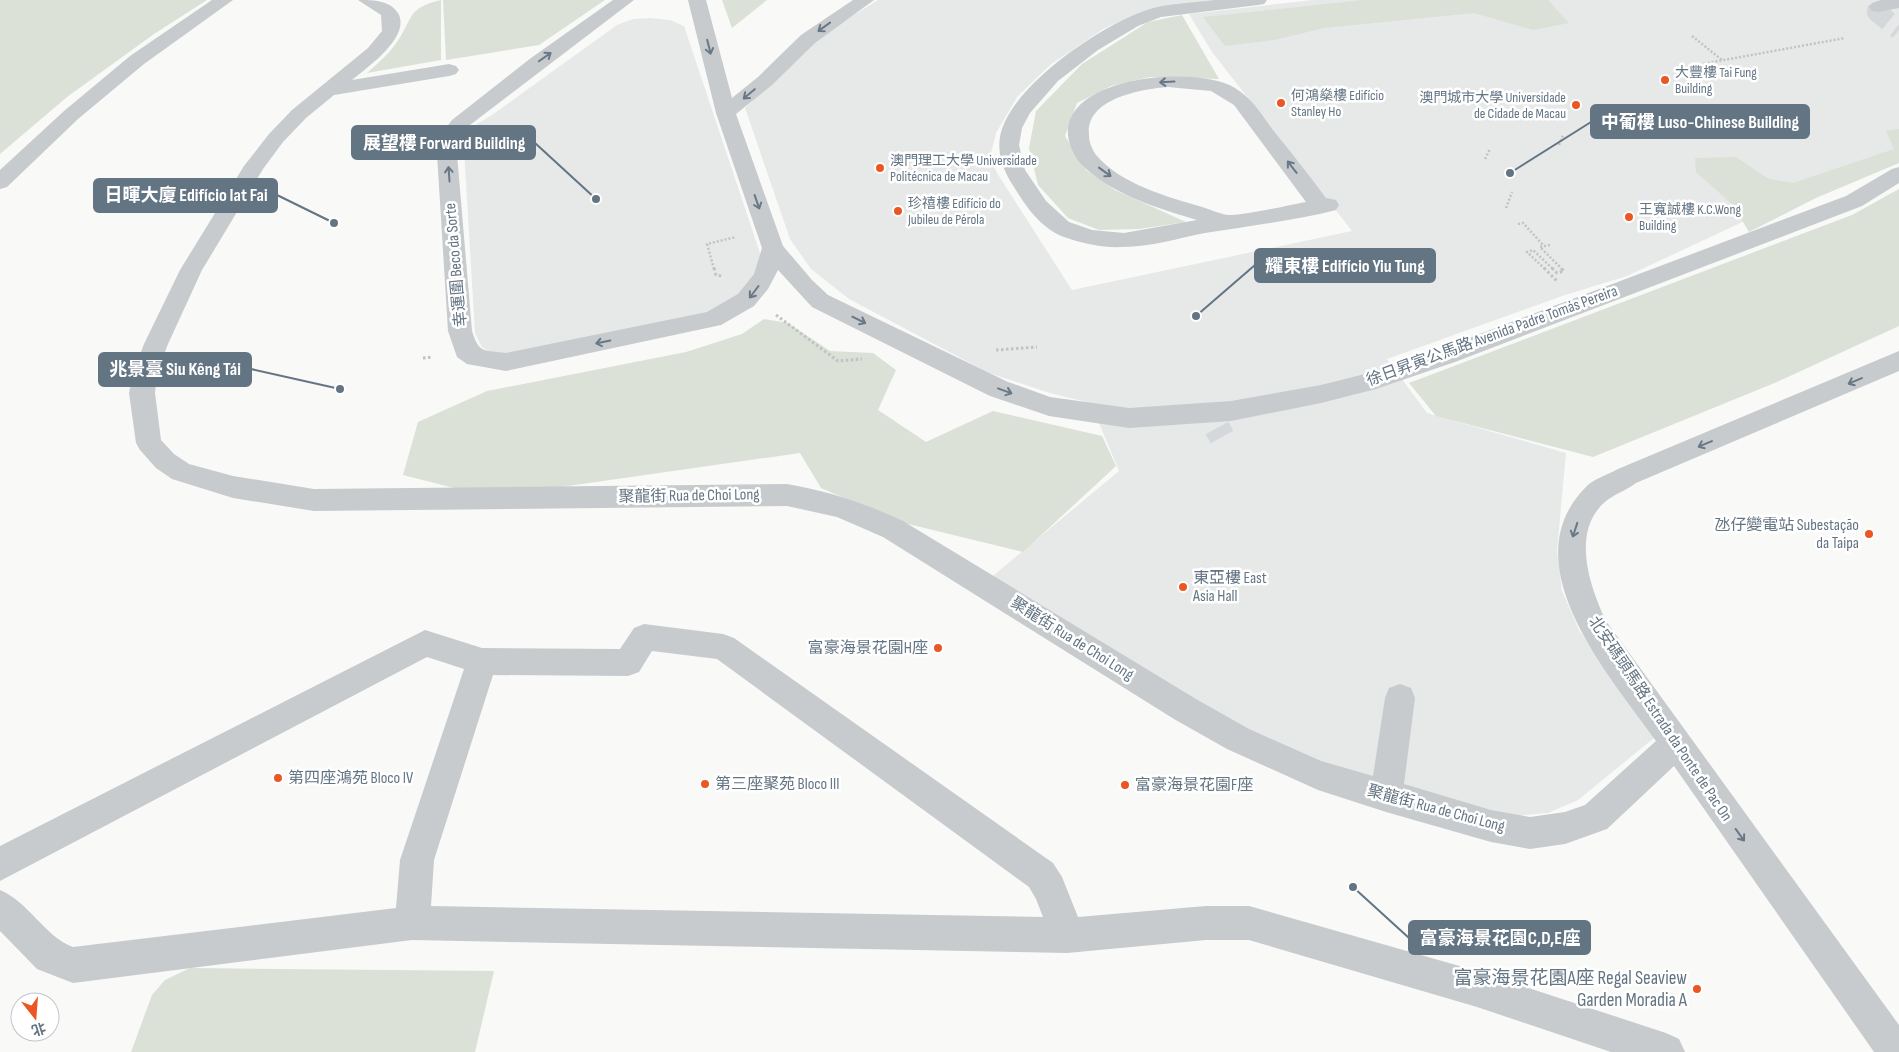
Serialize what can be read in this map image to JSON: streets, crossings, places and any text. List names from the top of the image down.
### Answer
{
  "streets": {
    "street": [
      "幸運圍 Beco da Sorte",
      "徐日昇寅公馬路 Avenida Padre Tomás Pereira",
      "聚龍街 Rua de Choi Long",
      "北安碼頭馬路 Estrada da Ponte de Pac On"
    ]
  },
  "crossings": [
    ["幸運圍 Beco da Sorte", "徐日昇寅公馬路 Avenida Padre Tomás Pereira"],
    ["聚龍街 Rua de Choi Long", "北安碼頭馬路 Estrada da Ponte de Pac On"]
  ],
  "one_way": ["徐日昇寅公馬路 Avenida Padre Tomás Pereira"],
  "places": [
    "大豐樓 Tai Fung Building",
    "何鴻燊樓 Edifício Stanley Ho",
    "澳門城市大學 Universidade de Cidade de Macau",
    "澳門理工大學 Universidade Politécnica de Macau",
    "中葡樓 Luso-Chinese Building",
    "展望樓 Forward Building",
    "珍禧樓 Edifício do Jubileu de Pérola",
    "王寬誠樓 K.C.Wong Building",
    "日暉大廈 Edifício Iat Fai",
    "耀東樓 Edifício Yiu Tung",
    "兆景臺 Siu Kêng Tái",
    "氹仔變電站 Subestação da Taipa",
    "東亞樓 East Asia Hall",
    "富豪海景花園H座",
    "第四座鴻苑 Bloco IV",
    "第三座聚苑 Bloco III",
    "富豪海景花園F座",
    "富豪海景花園C,D,E座",
    "富豪海景花園A座 Regal Seaview Garden Moradia A"
  ],
  "north": "bottom"
}
